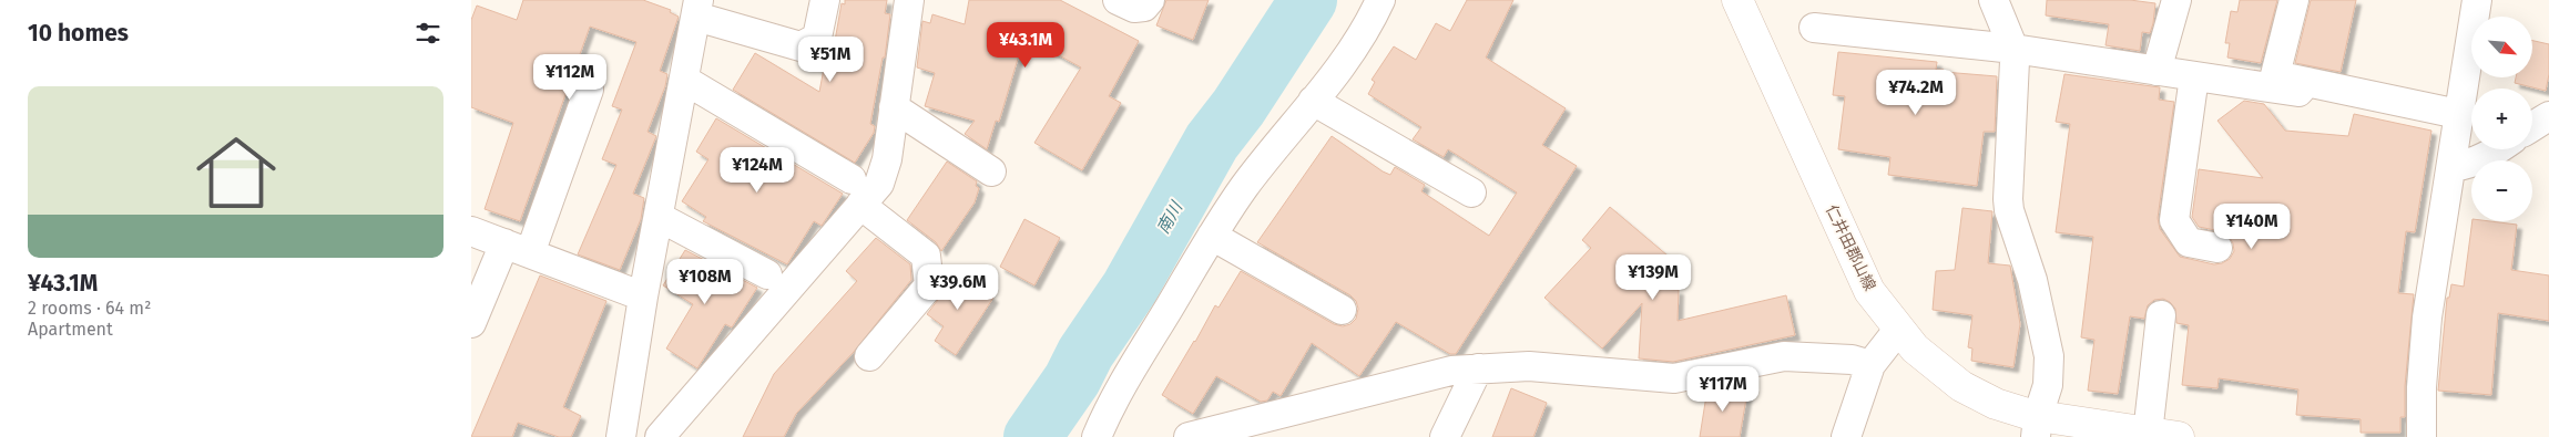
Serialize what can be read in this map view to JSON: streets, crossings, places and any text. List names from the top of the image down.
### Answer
{
  "streets": {
    "main road": ["仁井田郡山線"]
  },
  "water": ["南川"],
  "north": "bottom right",
  "page": {
    "heading": "10 homes",
    "map_buttons": ["+", "−"],
    "price": [
      "¥43.1M",
      "¥51M",
      "¥112M",
      "¥74.2M",
      "¥124M",
      "¥140M",
      "¥139M",
      "¥108M",
      "¥39.6M",
      "¥117M"
    ],
    "list": [
      {
        "name": "¥43.1M",
        "note": "2 rooms · 64 m² · Apartment"
      }
    ]
  }
}
